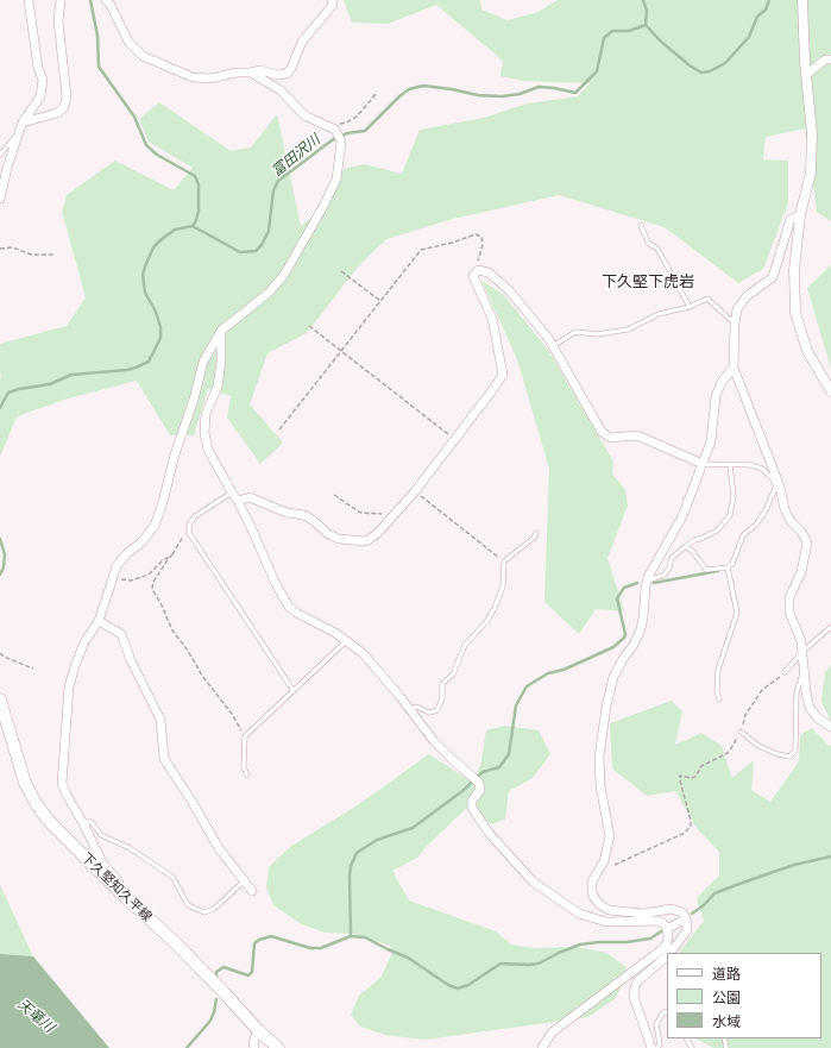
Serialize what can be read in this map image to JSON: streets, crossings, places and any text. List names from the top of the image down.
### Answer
{
  "streets": {
    "main road": ["下久堅知久平線"]
  },
  "districts": ["下久堅下虎岩"],
  "water": ["富田沢川", "天竜川"],
  "legend": ["道路", "公園", "水域"]
}
